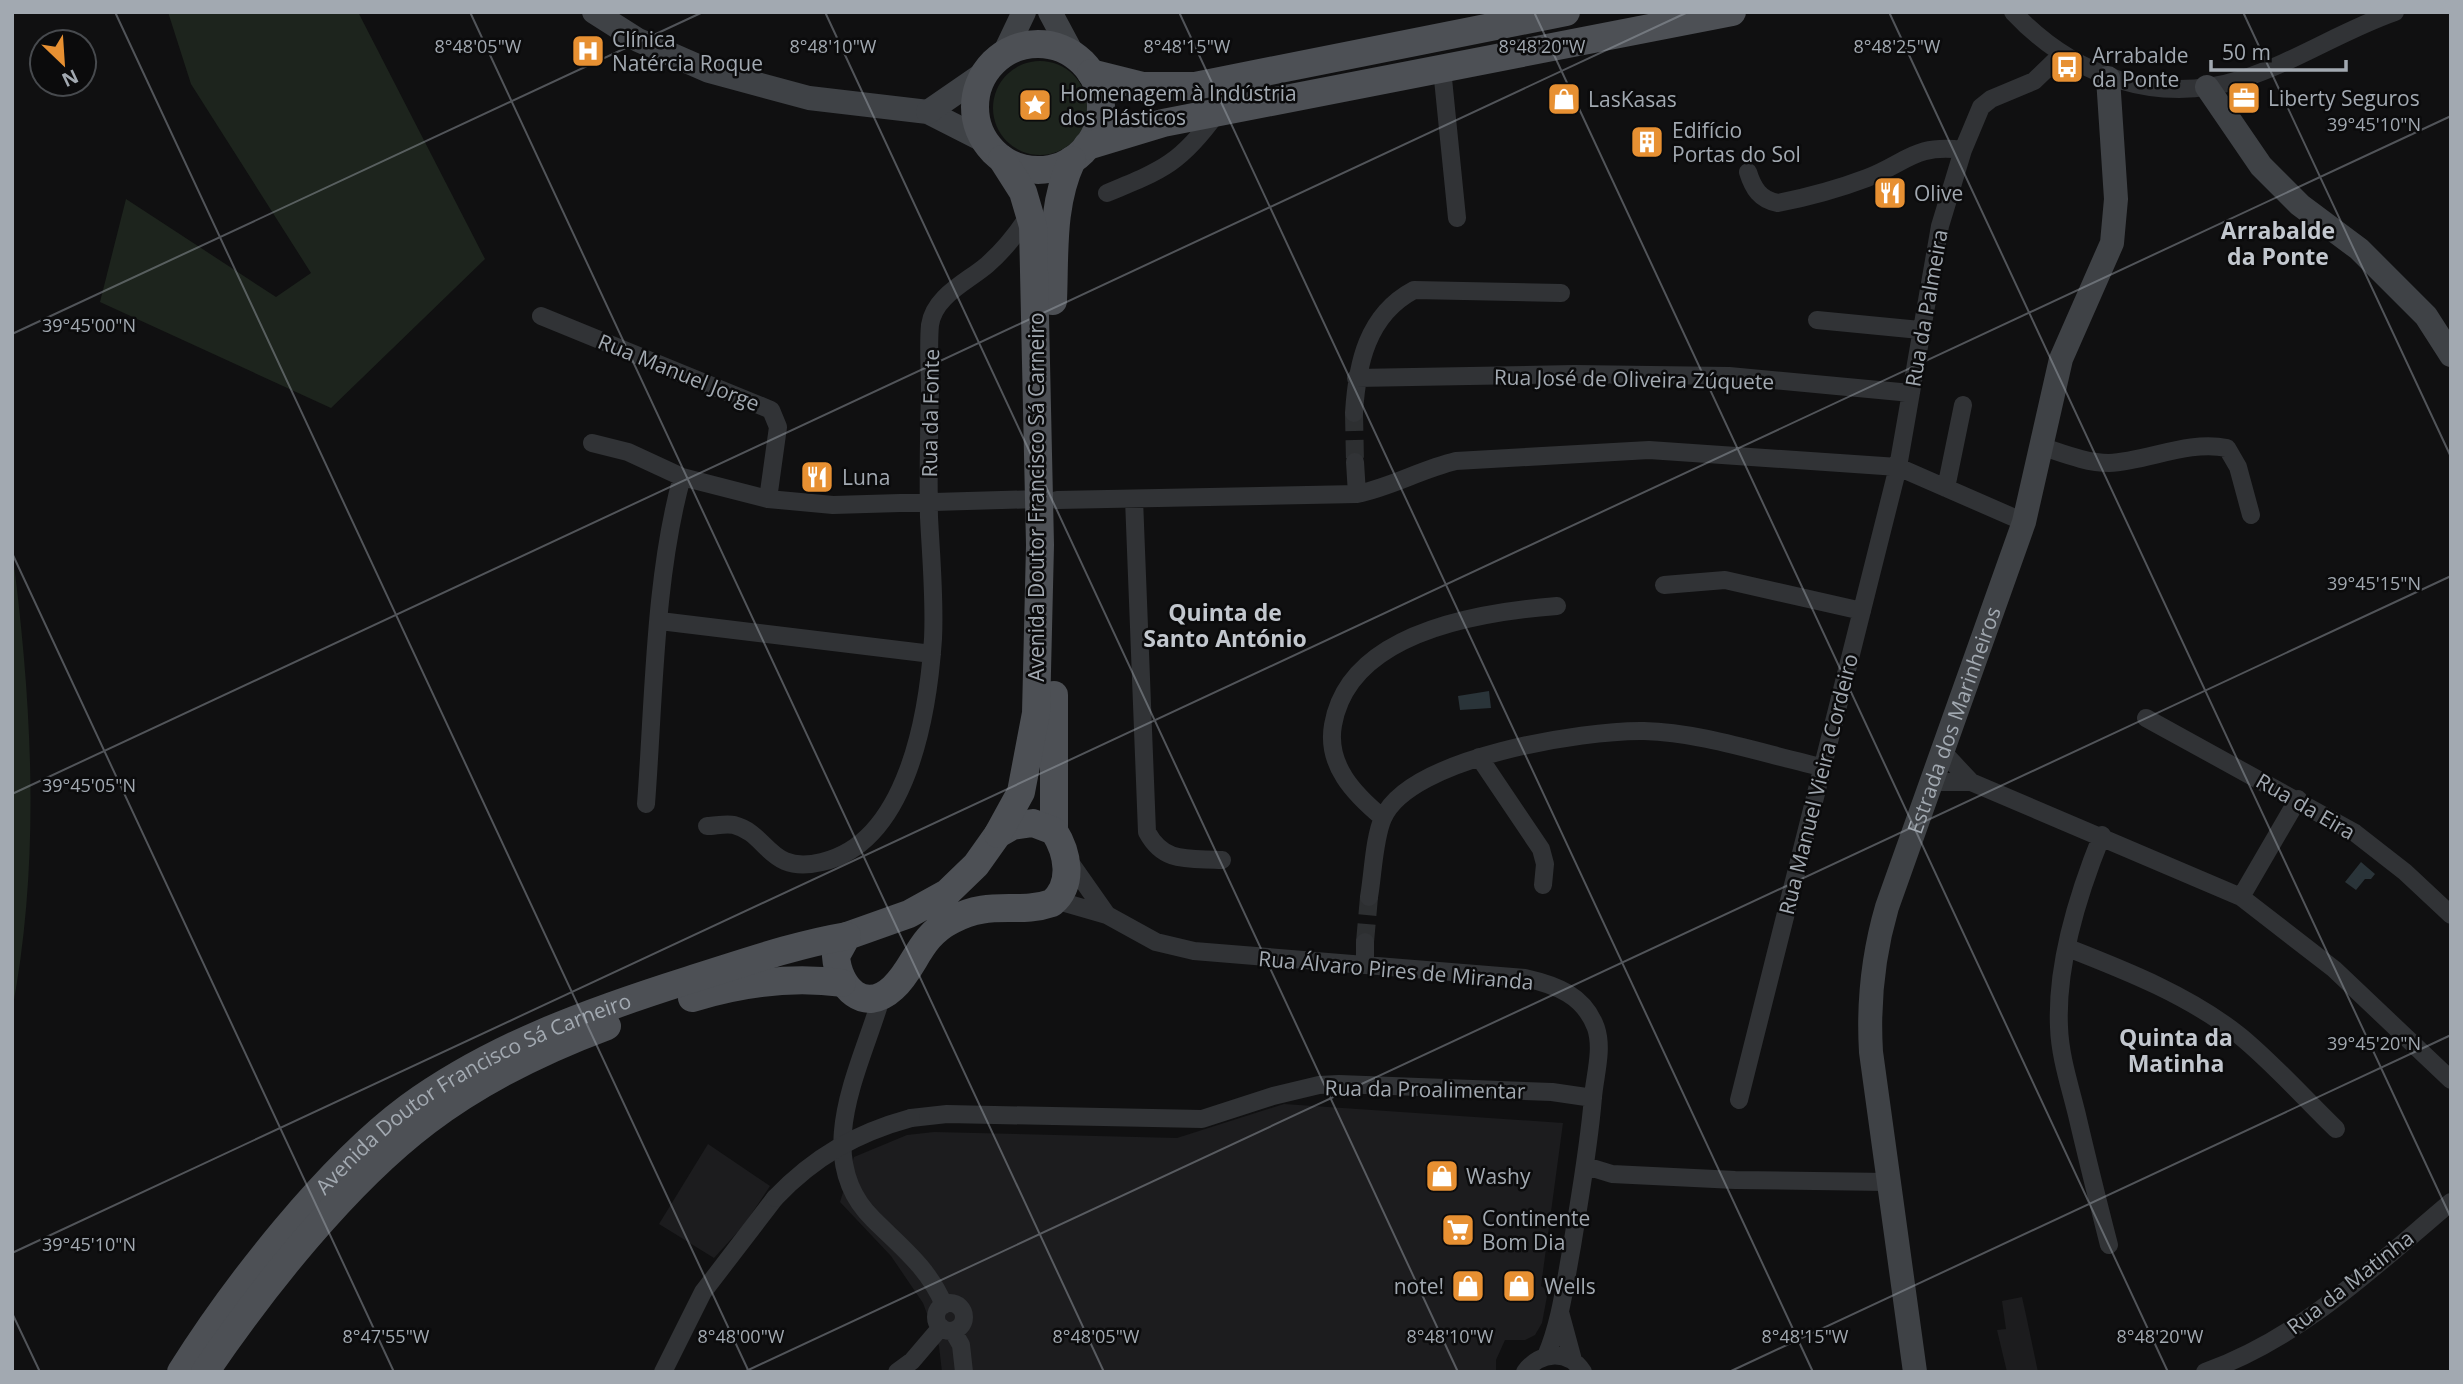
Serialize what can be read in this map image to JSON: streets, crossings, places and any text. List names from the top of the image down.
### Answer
{
  "streets": {
    "main road": ["Avenida Doutor Francisco Sá Carneiro"],
    "street": [
      "Rua da Palmeira",
      "Rua Manuel Jorge",
      "Rua José de Oliveira Zúquete",
      "Rua da Fonte",
      "Estrada dos Marinheiros",
      "Rua Manuel Vieira Cordeiro",
      "Rua da Eira",
      "Rua Álvaro Pires de Miranda",
      "Rua da Proalimentar",
      "Rua da Matinha"
    ]
  },
  "crossings": [
    ["Rua da Palmeira", "Rua José de Oliveira Zúquete"],
    ["Rua da Palmeira", "Rua Manuel Vieira Cordeiro"],
    ["Rua da Fonte", "Avenida Doutor Francisco Sá Carneiro"],
    ["Avenida Doutor Francisco Sá Carneiro", "Rua Álvaro Pires de Miranda"],
    ["Rua Álvaro Pires de Miranda", "Rua da Proalimentar"]
  ],
  "districts": ["Arrabalde da Ponte", "Quinta de Santo António", "Quinta da Matinha"],
  "places": {
    "hospital": ["Clínica Natércia Roque"],
    "bus stop": ["Arrabalde da Ponte"],
    "office": ["Liberty Seguros"],
    "shop": [
      "LasKasas",
      "Washy",
      "note!",
      "Wells"
    ],
    "place": ["Homenagem à Indústria dos Plásticos"],
    "building": ["Edifício Portas do Sol"],
    "restaurant": ["Olive", "Luna"],
    "supermarket": ["Continente Bom Dia"]
  },
  "scale_bar": "50 m",
  "north": "bottom right",
  "coordinates": [
    "8°48'05\"W",
    "8°48'10\"W",
    "8°48'15\"W",
    "8°48'20\"W",
    "8°48'25\"W",
    "39°45'10\"N",
    "39°45'00\"N",
    "39°45'15\"N",
    "39°45'05\"N",
    "39°45'20\"N",
    "8°47'55\"W",
    "8°48'00\"W"
  ]
}
